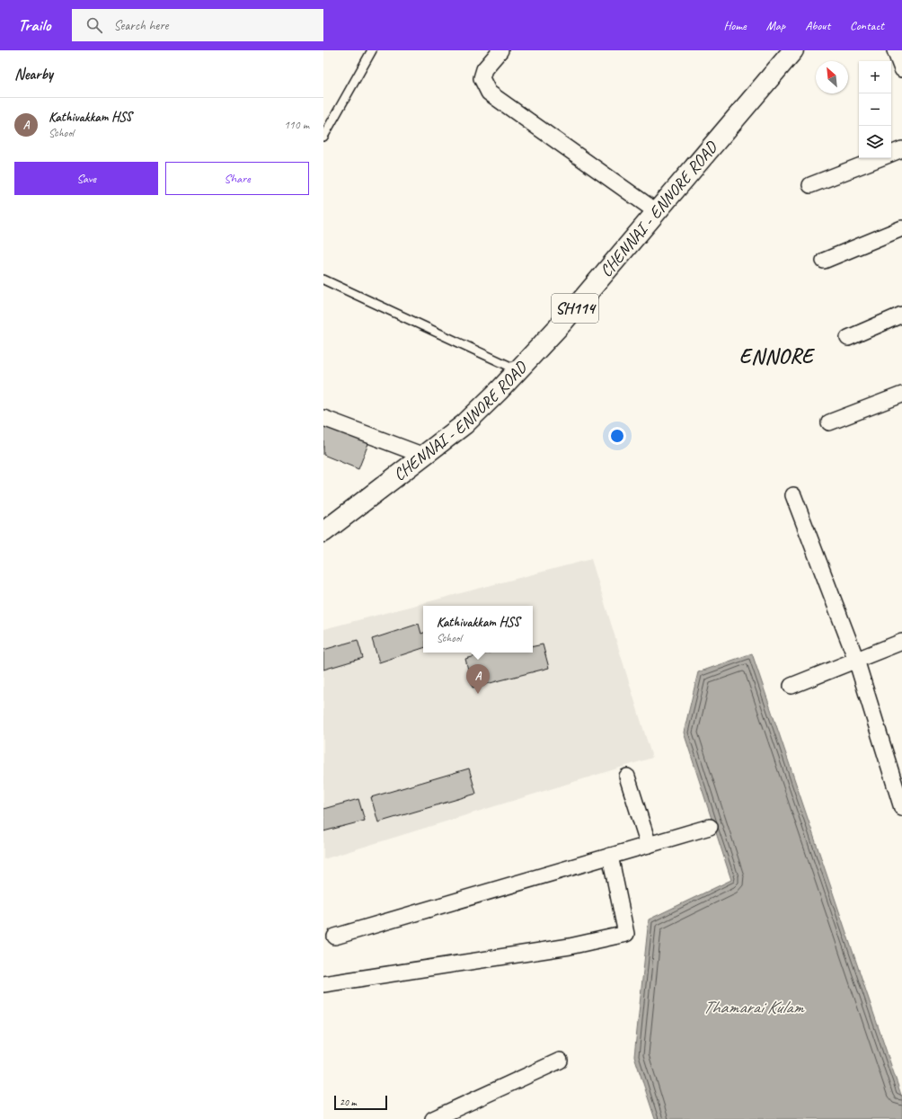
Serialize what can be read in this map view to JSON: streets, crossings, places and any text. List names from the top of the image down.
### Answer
{
  "streets": {
    "main road": ["CHENNAI - ENNORE ROAD", "SH114"]
  },
  "districts": ["ENNORE"],
  "water": ["Thamarai Kulam"],
  "scale_bar": "20 m",
  "north": "top left",
  "page": {
    "header": "Trailo",
    "search": "Search here",
    "nav": [
      "Home",
      "Map",
      "About",
      "Contact"
    ],
    "heading": "Nearby",
    "map_buttons": ["+", "−"],
    "list": [
      {
        "mark": "A",
        "name": "Kathivakkam HSS",
        "note": "School",
        "value": "110 m"
      }
    ],
    "buttons": ["Save", "Share"],
    "popup": ["Kathivakkam HSS", "School"],
    "pins": "A",
    "scale": "20 m"
  }
}
